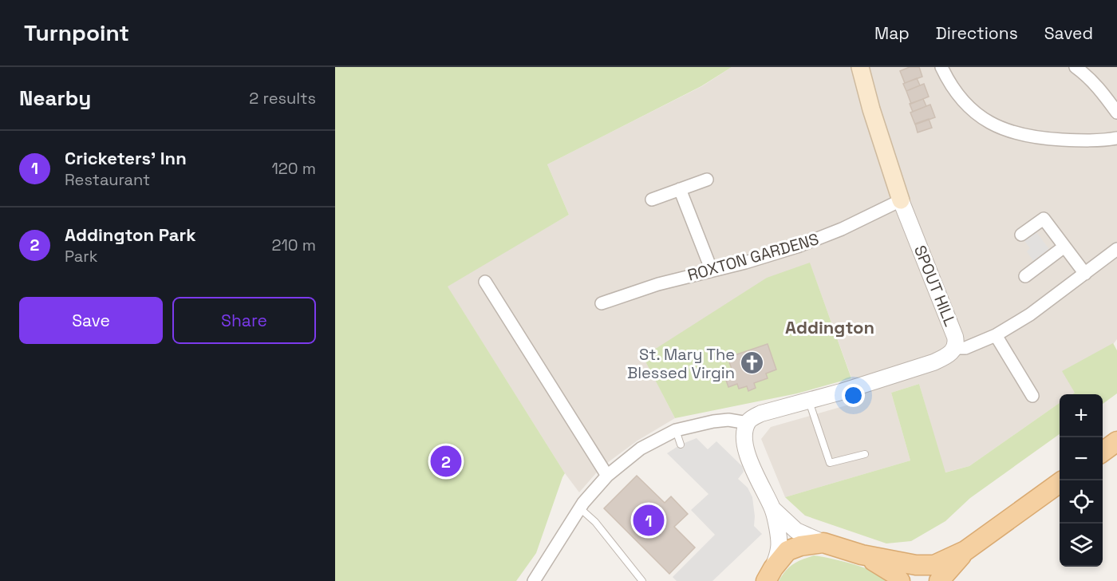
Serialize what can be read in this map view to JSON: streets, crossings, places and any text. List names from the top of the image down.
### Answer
{
  "streets": {
    "street": ["ROXTON GARDENS", "SPOUT HILL"]
  },
  "crossings": [
    ["ROXTON GARDENS", "SPOUT HILL"]
  ],
  "districts": ["Addington"],
  "places": {
    "church": ["St. Mary The Blessed Virgin"]
  },
  "page": {
    "header": "Turnpoint",
    "nav": ["Map", "Directions", "Saved"],
    "heading": ["Nearby", "2 results"],
    "list": [
      {
        "mark": "1",
        "name": "Cricketers' Inn",
        "note": "Restaurant",
        "value": "120 m"
      },
      {
        "mark": "2",
        "name": "Addington Park",
        "note": "Park",
        "value": "210 m"
      }
    ],
    "buttons": ["Save", "Share"],
    "map_buttons": ["+", "−"],
    "pins": ["2", "1"]
  }
}
